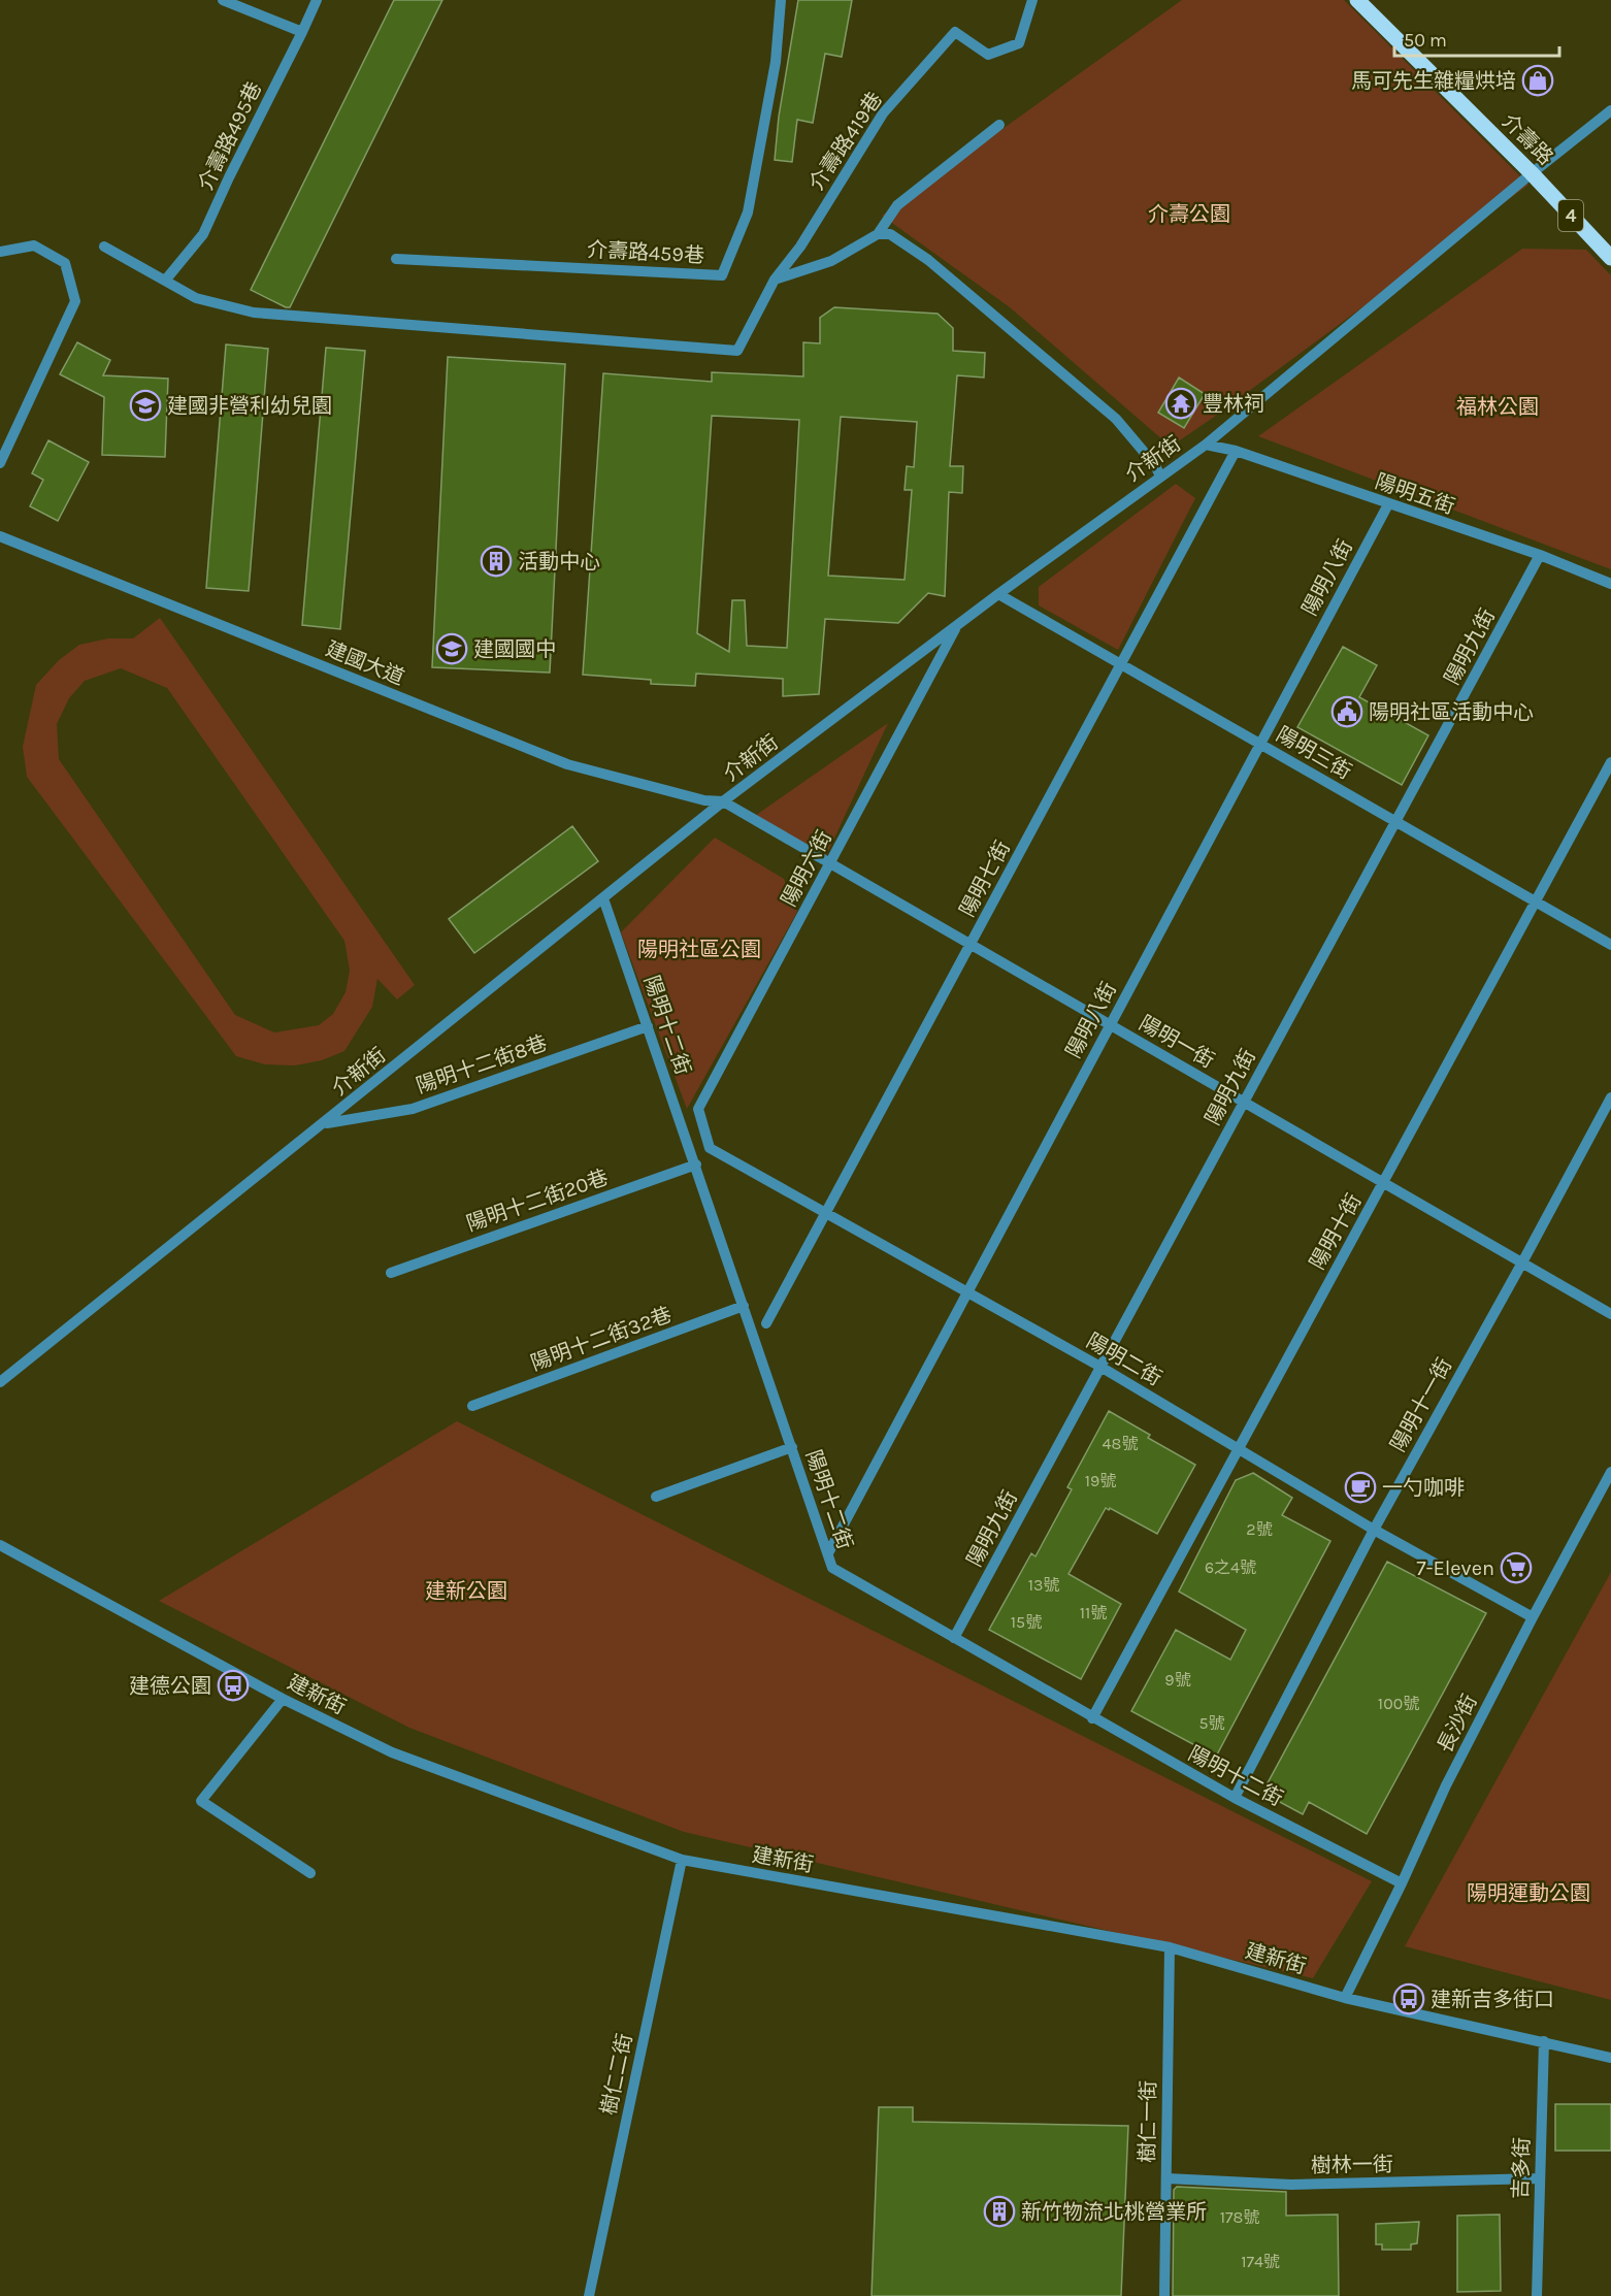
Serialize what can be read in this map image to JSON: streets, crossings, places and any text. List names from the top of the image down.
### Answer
{
  "streets": {
    "main road": ["介壽路", "4"],
    "street": [
      "介壽路495巷",
      "介壽路419巷",
      "介壽路459巷",
      "介新街",
      "陽明五街",
      "陽明八街",
      "陽明九街",
      "建國大道",
      "陽明三街",
      "陽明六街",
      "陽明七街",
      "陽明十二街",
      "陽明一街",
      "陽明十二街8巷",
      "陽明十二街20巷",
      "陽明十街",
      "陽明十二街32巷",
      "陽明二街",
      "陽明十一街",
      "建新街",
      "長沙街",
      "樹仁二街",
      "樹仁一街",
      "樹林一街",
      "吉多街"
    ]
  },
  "crossings": [
    ["介壽路495巷", "介壽路419巷"],
    ["介壽路", "介新街"],
    ["介新街", "陽明五街"],
    ["介新街", "建國大道"],
    ["介新街", "陽明三街"],
    ["介新街", "陽明六街"],
    ["介新街", "陽明十二街"],
    ["介新街", "陽明一街"],
    ["介新街", "陽明十二街8巷"],
    ["陽明五街", "陽明八街"],
    ["陽明五街", "陽明九街"],
    ["陽明五街", "陽明七街"],
    ["陽明八街", "陽明三街"],
    ["陽明八街", "陽明十二街"],
    ["陽明八街", "陽明一街"],
    ["陽明八街", "陽明二街"],
    ["陽明九街", "陽明三街"],
    ["陽明九街", "陽明十二街"],
    ["陽明九街", "陽明一街"],
    ["陽明九街", "陽明二街"],
    ["建國大道", "陽明一街"],
    ["陽明三街", "陽明七街"],
    ["陽明三街", "陽明十街"],
    ["陽明六街", "陽明一街"],
    ["陽明六街", "陽明二街"],
    ["陽明七街", "陽明一街"],
    ["陽明七街", "陽明二街"],
    ["陽明十二街", "陽明十二街8巷"],
    ["陽明十二街", "陽明十二街20巷"],
    ["陽明十二街", "陽明十街"],
    ["陽明十二街", "陽明十二街32巷"],
    ["陽明十二街", "陽明十一街"],
    ["陽明十二街", "長沙街"],
    ["陽明一街", "陽明十街"],
    ["陽明一街", "陽明十一街"],
    ["陽明十街", "陽明二街"],
    ["陽明二街", "陽明十一街"],
    ["陽明二街", "長沙街"],
    ["建新街", "長沙街"],
    ["建新街", "樹仁二街"],
    ["建新街", "樹仁一街"],
    ["建新街", "吉多街"],
    ["樹仁一街", "樹林一街"],
    ["樹林一街", "吉多街"]
  ],
  "parks": [
    "介壽公園",
    "福林公園",
    "陽明社區公園",
    "建新公園",
    "陽明運動公園"
  ],
  "places": {
    "shop": ["馬可先生雜糧烘培"],
    "temple": ["豐林祠"],
    "school or university": ["建國非營利幼兒園", "建國國中"],
    "building": ["活動中心", "新竹物流北桃營業所"],
    "public building": ["陽明社區活動中心"],
    "cafe": ["一勺咖啡"],
    "supermarket": ["7-Eleven"],
    "bus stop": ["建德公園", "建新吉多街口"]
  },
  "house_numbers": [
    "48號",
    "19號",
    "2號",
    "6之4號",
    "13號",
    "11號",
    "15號",
    "9號",
    "100號",
    "5號",
    "178號",
    "174號"
  ],
  "scale_bar": "50 m"
}
